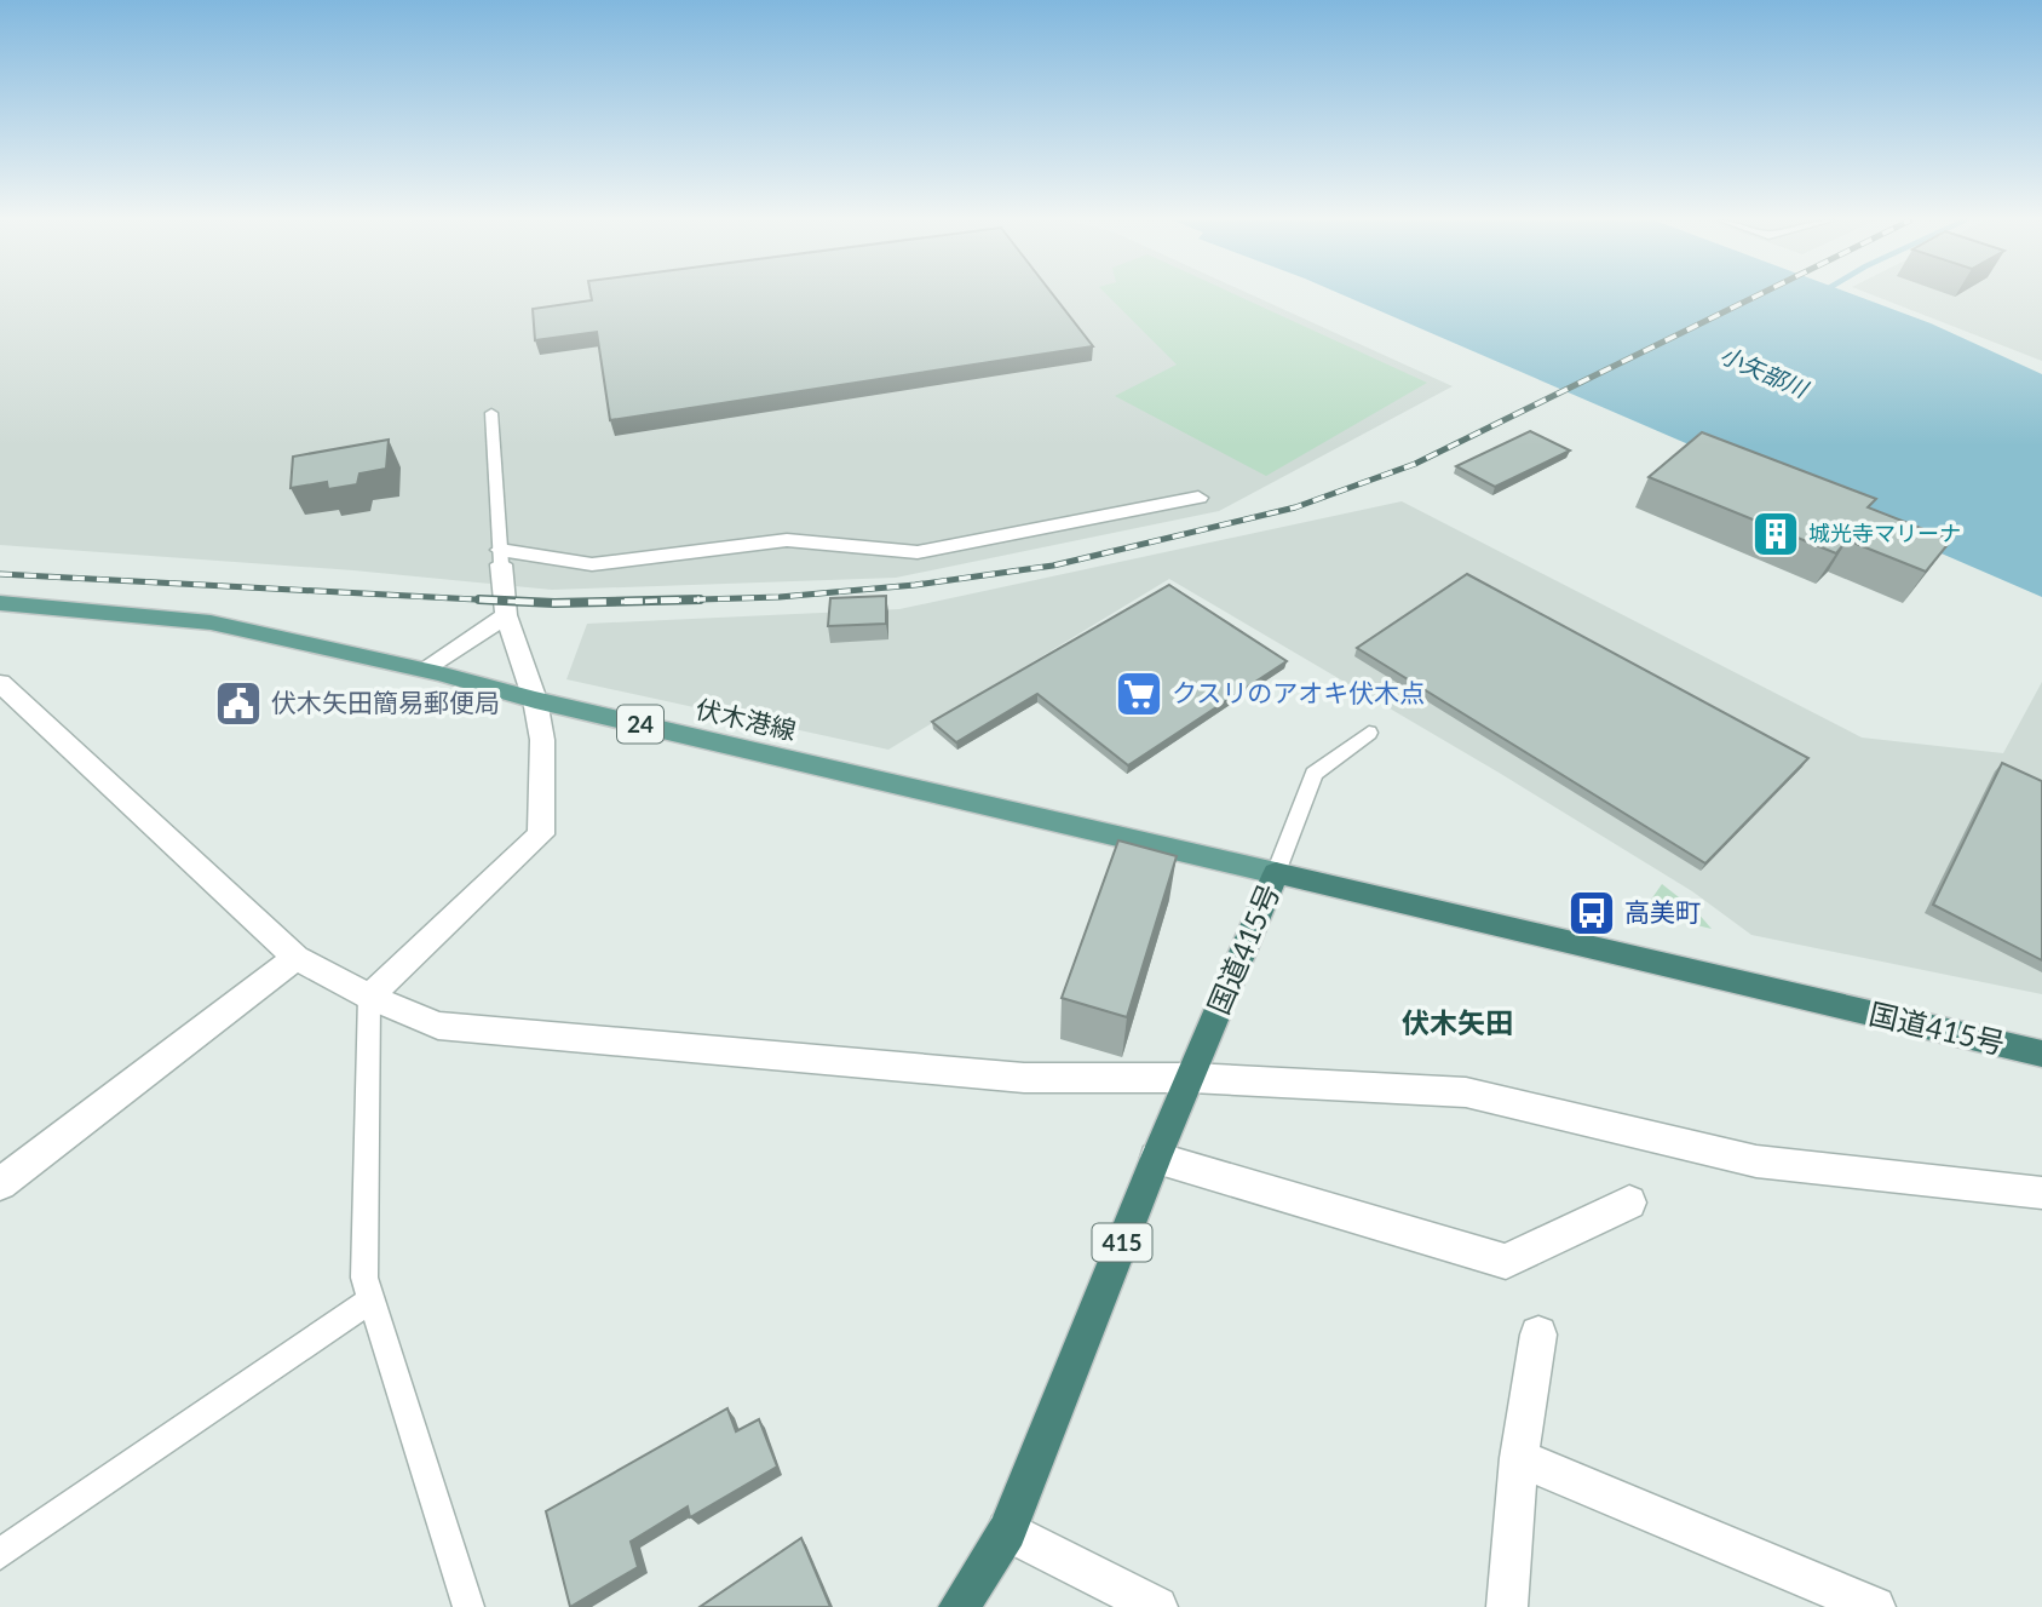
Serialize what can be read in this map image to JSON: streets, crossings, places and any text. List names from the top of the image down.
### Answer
{
  "streets": {
    "highway": ["国道415号", "415"],
    "main road": ["伏木港線", "24"]
  },
  "crossings": [
    ["伏木港線", "国道415号"]
  ],
  "districts": ["伏木矢田"],
  "water": ["小矢部川"],
  "places": {
    "building": ["城光寺マリーナ"],
    "supermarket": ["クスリのアオキ伏木点"],
    "public building": ["伏木矢田簡易郵便局"],
    "bus stop": ["高美町"]
  }
}
